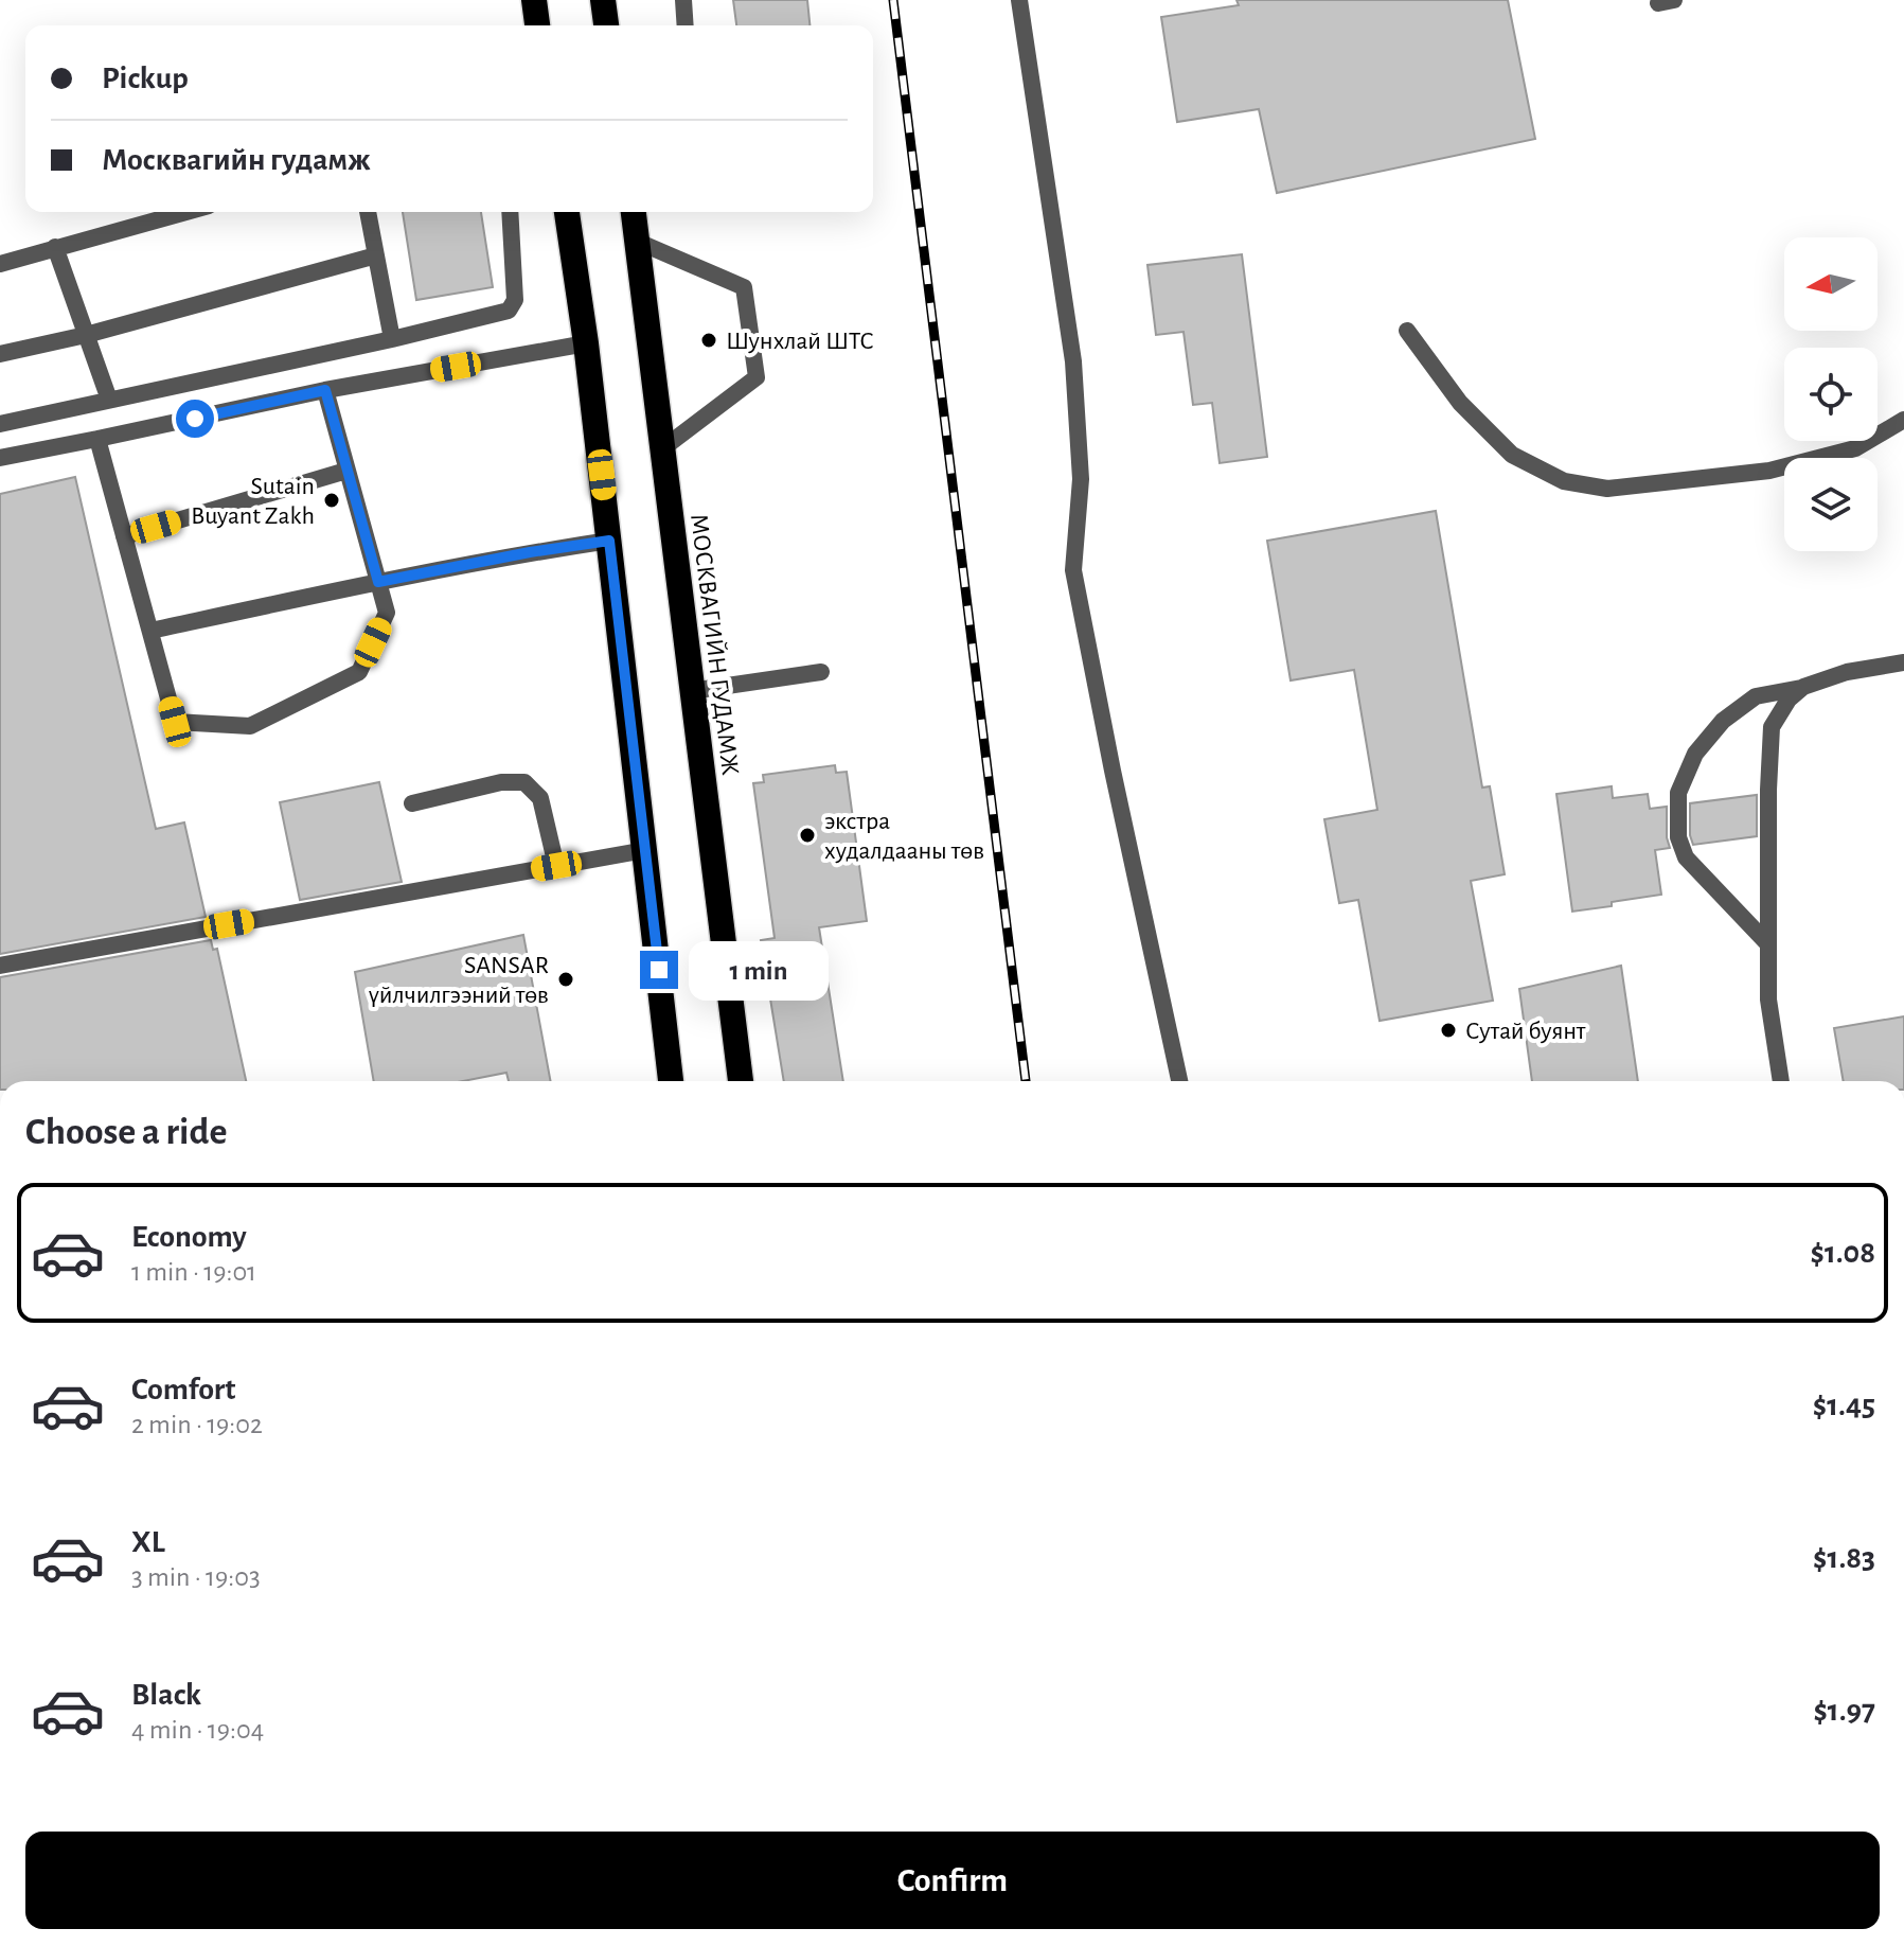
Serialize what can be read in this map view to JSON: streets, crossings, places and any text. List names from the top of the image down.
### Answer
{
  "streets": {
    "highway": ["МОСКВАГИЙН ГУДАМЖ"]
  },
  "places": [
    "Шунхлай ШТС",
    "Sutain Buyant Zakh",
    "экстра худалдааны төв",
    "SANSAR үйлчилгээний төв",
    "Сутай буянт"
  ],
  "north": "left",
  "page": {
    "banner": ["Pickup", "Москвагийн гудамж"],
    "bubble": "1 min",
    "heading": "Choose a ride",
    "list": [
      {
        "name": "Economy",
        "note": "1 min · 19:01",
        "value": "$1.08"
      },
      {
        "name": "Comfort",
        "note": "2 min · 19:02",
        "value": "$1.45"
      },
      {
        "name": "XL",
        "note": "3 min · 19:03",
        "value": "$1.83"
      },
      {
        "name": "Black",
        "note": "4 min · 19:04",
        "value": "$1.97"
      }
    ],
    "buttons": "Confirm"
  }
}
